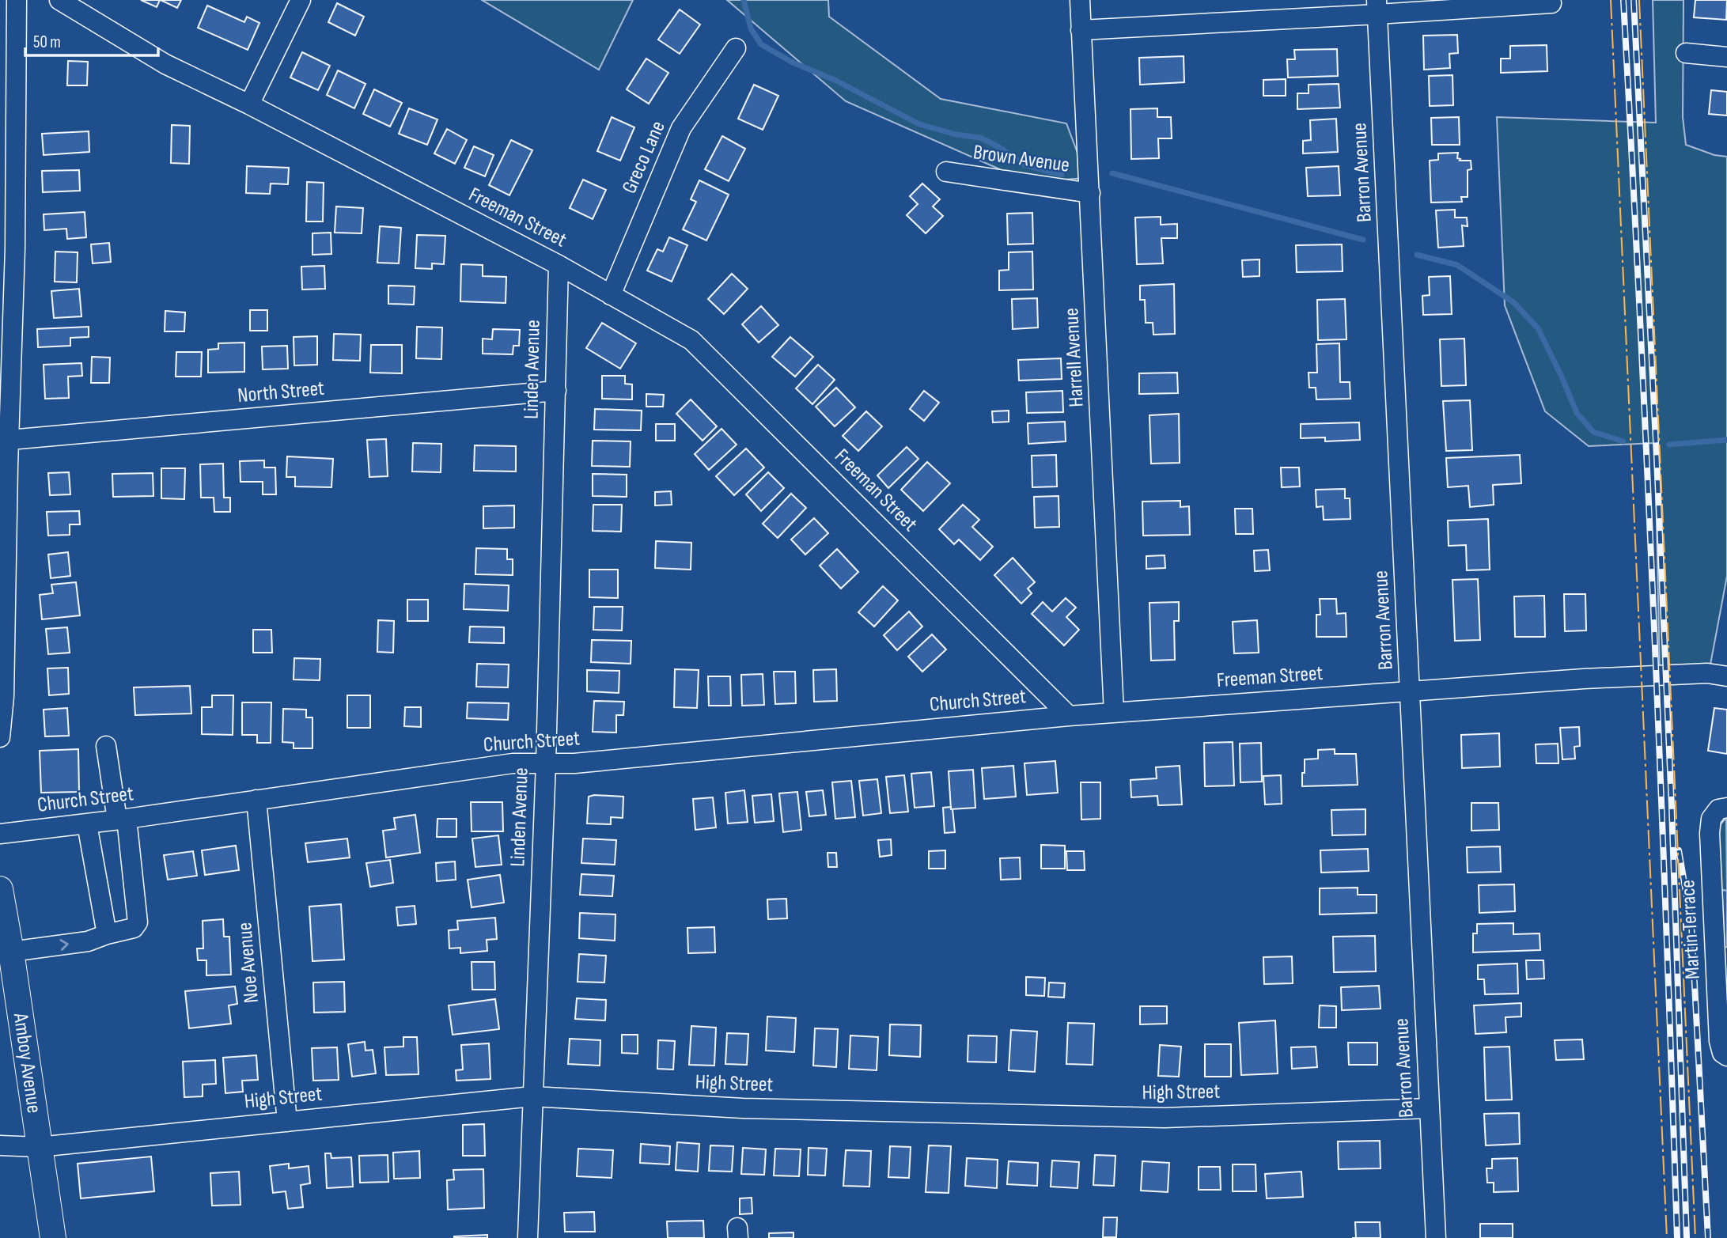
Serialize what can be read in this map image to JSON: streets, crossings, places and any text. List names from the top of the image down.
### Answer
{
  "streets": {
    "main road": ["Amboy Avenue"],
    "street": [
      "Greco Lane",
      "Brown Avenue",
      "Barron Avenue",
      "Freeman Street",
      "Harrell Avenue",
      "Linden Avenue",
      "North Street",
      "Church Street",
      "Martin Terrace",
      "Noe Avenue",
      "High Street"
    ]
  },
  "crossings": [
    ["Greco Lane", "Freeman Street"],
    ["Brown Avenue", "Harrell Avenue"],
    ["Barron Avenue", "Freeman Street"],
    ["Barron Avenue", "High Street"],
    ["Freeman Street", "Harrell Avenue"],
    ["Freeman Street", "Linden Avenue"],
    ["Freeman Street", "Church Street"],
    ["Linden Avenue", "North Street"],
    ["Linden Avenue", "Church Street"],
    ["Linden Avenue", "High Street"],
    ["Church Street", "Noe Avenue"],
    ["Noe Avenue", "High Street"],
    ["Amboy Avenue", "High Street"]
  ],
  "scale_bar": "50 m"
}
